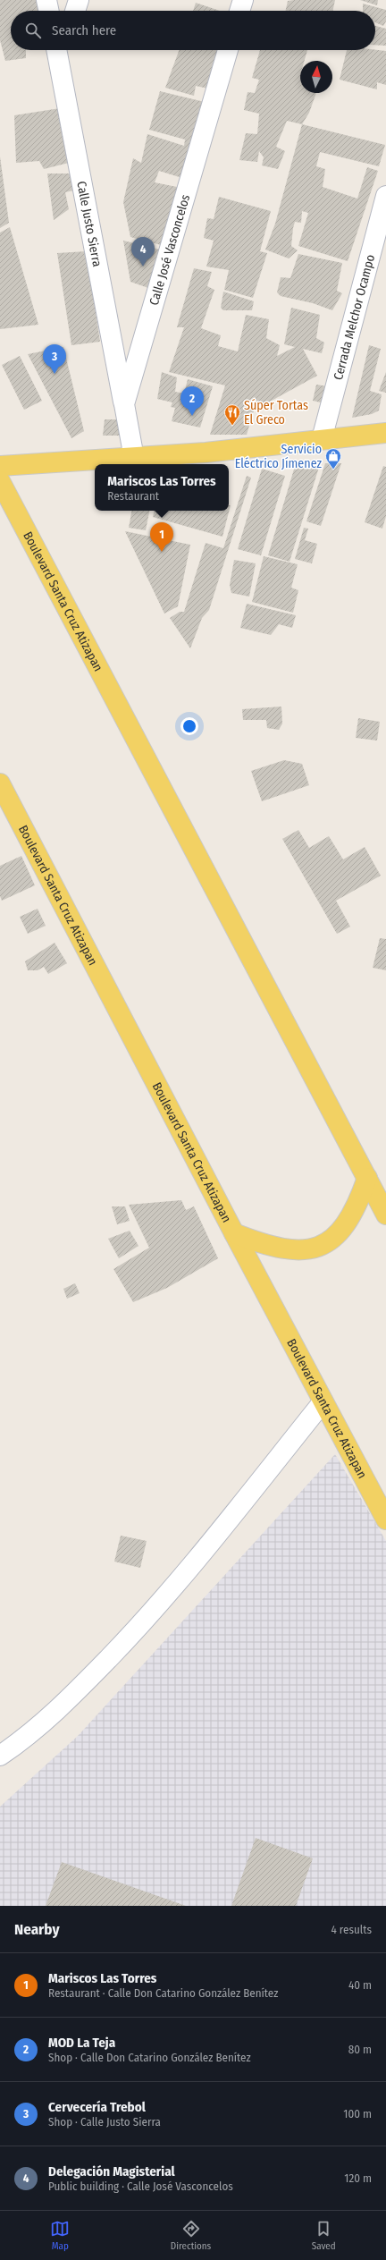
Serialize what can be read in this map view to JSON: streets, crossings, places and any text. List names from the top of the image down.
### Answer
{
  "streets": {
    "main road": ["Boulevard Santa Cruz Atizapan"],
    "street": ["Calle Justo Sierra", "Calle José Vasconcelos", "Cerrada Melchor Ocampo"]
  },
  "crossings": [
    ["Calle Justo Sierra", "Calle José Vasconcelos"]
  ],
  "places": {
    "restaurant": ["Súper Tortas El Greco"],
    "shop": ["Servicio Eléctrico Jímenez"]
  },
  "north": "top",
  "page": {
    "search": "Search here",
    "pins": [
      "4",
      "3",
      "2",
      "1"
    ],
    "popup": ["Mariscos Las Torres", "Restaurant"],
    "heading": ["Nearby", "4 results"],
    "list": [
      {
        "mark": "1",
        "name": "Mariscos Las Torres",
        "note": "Restaurant · Calle Don Catarino González Benítez",
        "value": "40 m"
      },
      {
        "mark": "2",
        "name": "MOD La Teja",
        "note": "Shop · Calle Don Catarino González Benítez",
        "value": "80 m"
      },
      {
        "mark": "3",
        "name": "Cervecería Trebol",
        "note": "Shop · Calle Justo Sierra",
        "value": "100 m"
      },
      {
        "mark": "4",
        "name": "Delegación Magisterial",
        "note": "Public building · Calle José Vasconcelos",
        "value": "120 m"
      }
    ],
    "nav": ["Map", "Directions", "Saved"]
  }
}
